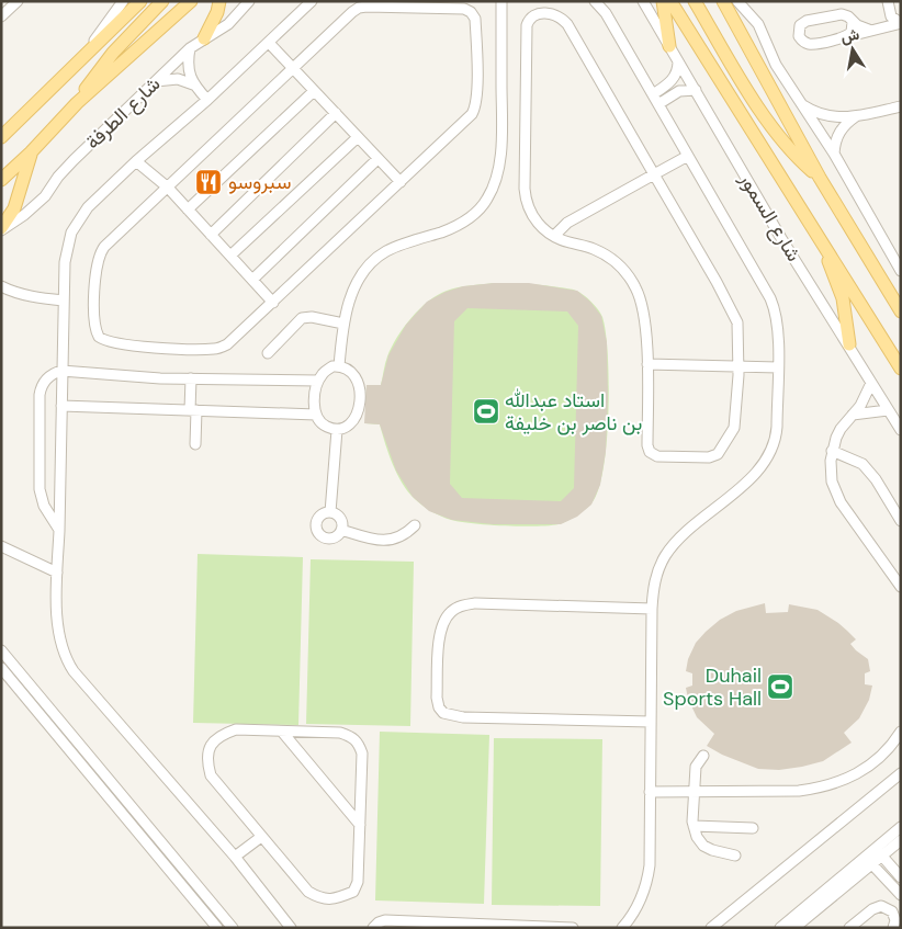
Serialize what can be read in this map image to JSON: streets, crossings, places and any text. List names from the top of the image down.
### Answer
{
  "streets": {
    "main road": ["شارع الطرفة", "شارع السمور"]
  },
  "places": {
    "restaurant": ["سبروسو"],
    "sports": ["استاد عبدالله بن ناصر بن خليفة", "Duhail Sports Hall"]
  },
  "north": "top"
}
